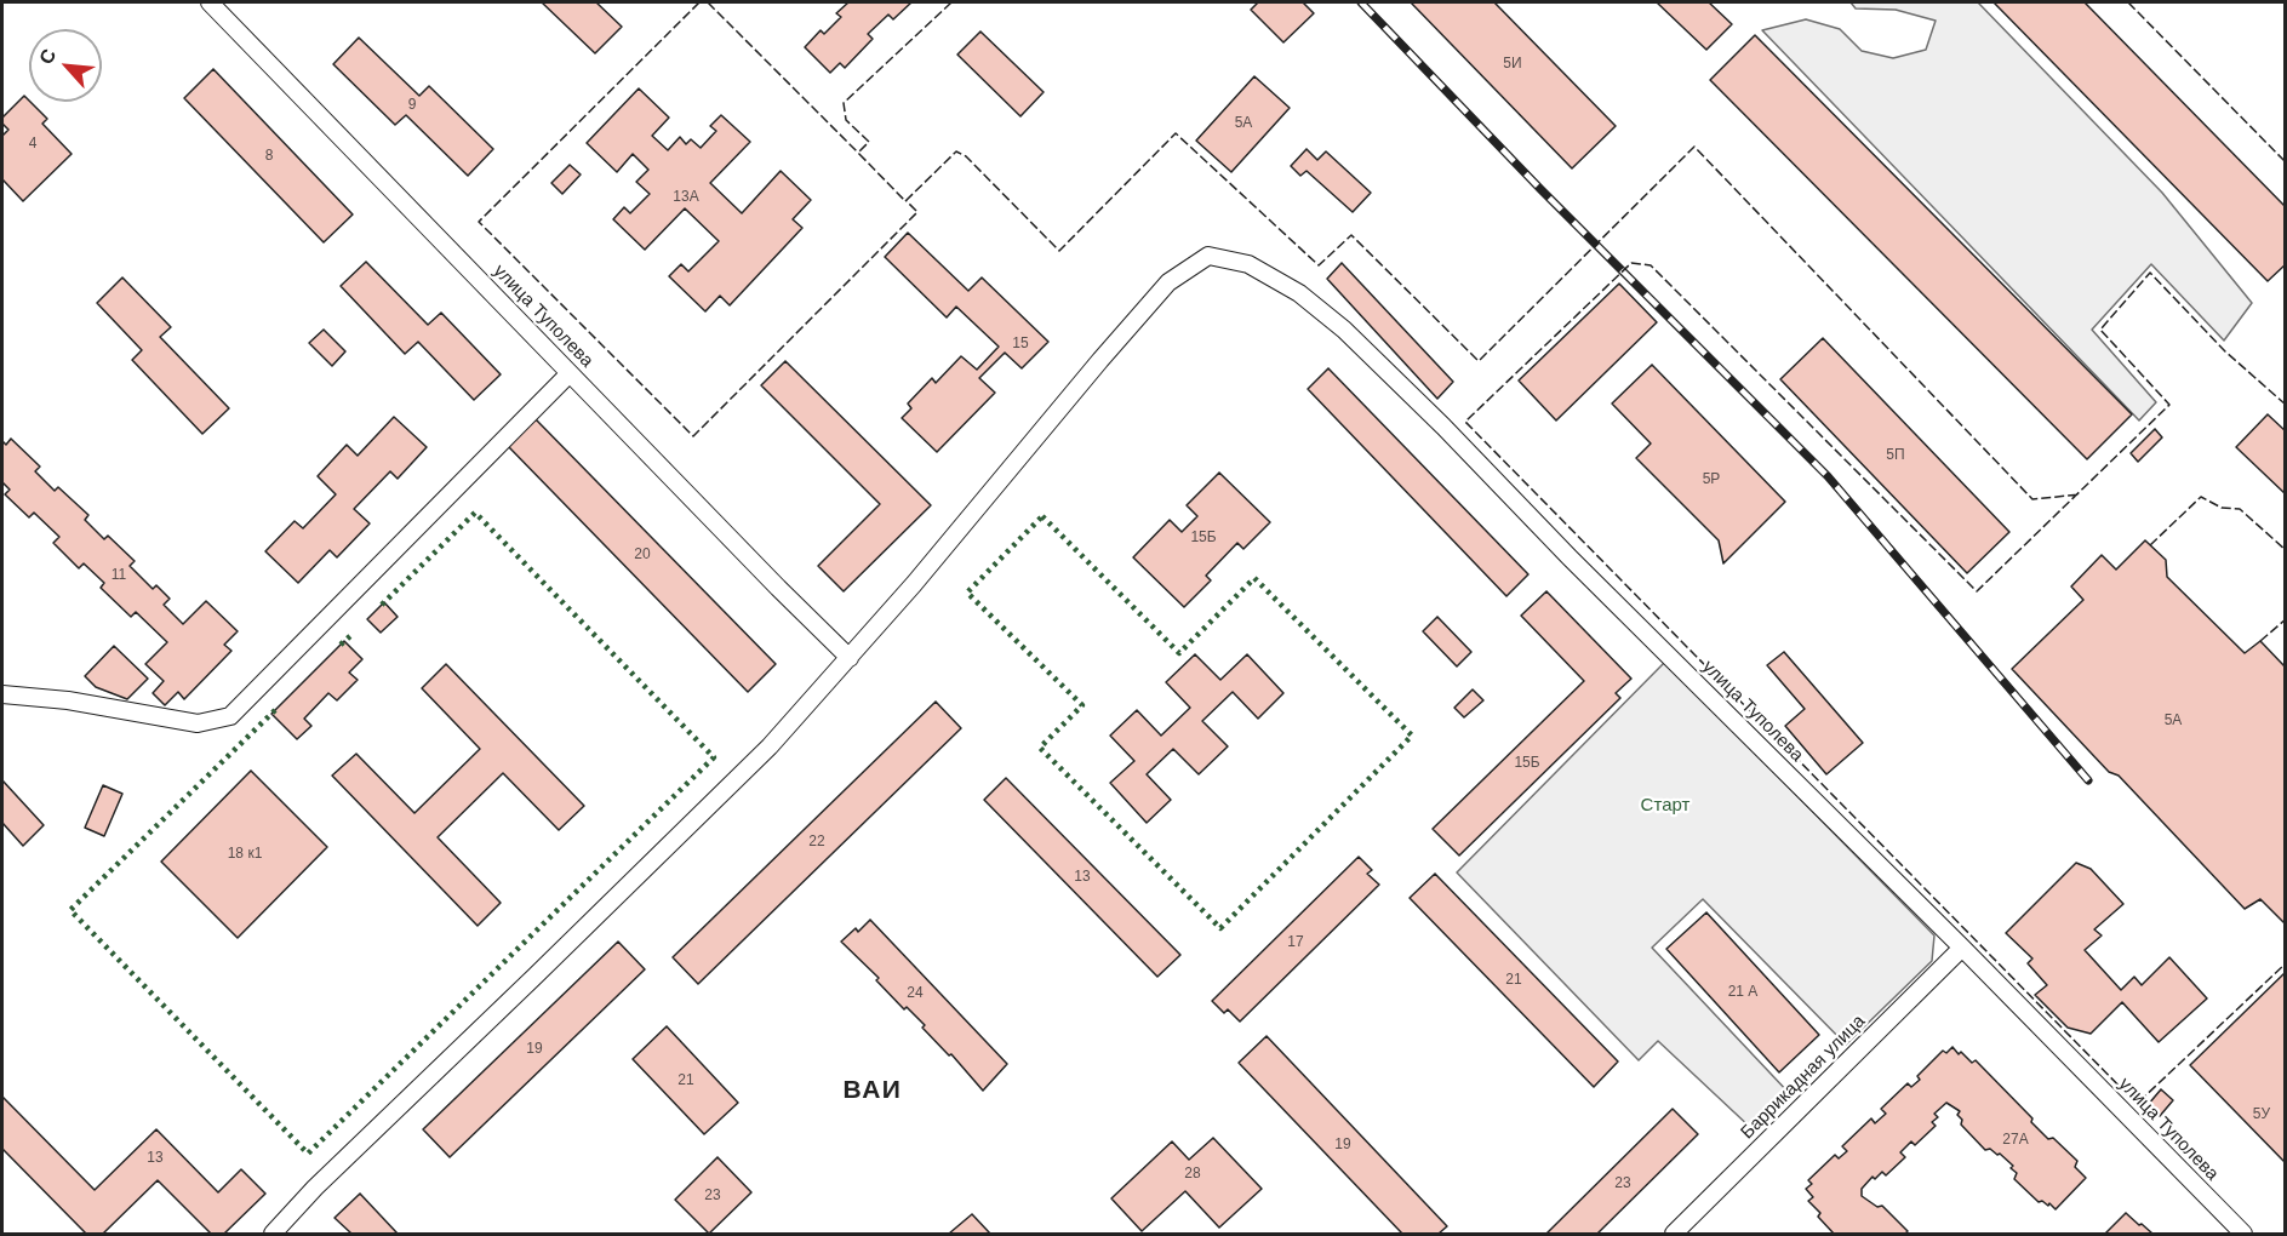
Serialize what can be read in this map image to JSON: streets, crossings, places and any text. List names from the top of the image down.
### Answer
{
  "streets": {
    "street": ["улица Туполева", "Баррикадная улица"]
  },
  "crossings": [
    ["улица Туполева", "Баррикадная улица"]
  ],
  "districts": ["ВАИ"],
  "parks": ["Старт"],
  "house_numbers": [
    "5И",
    "9",
    "5А",
    "4",
    "8",
    "13А",
    "15",
    "5П",
    "5Р",
    "15Б",
    "20",
    "11",
    "5А",
    "15Б",
    "22",
    "18 к1",
    "13",
    "17",
    "21",
    "21 А",
    "24",
    "19",
    "21",
    "5У",
    "27А",
    "19",
    "13",
    "28",
    "23",
    "23"
  ],
  "north": "top left"
}
